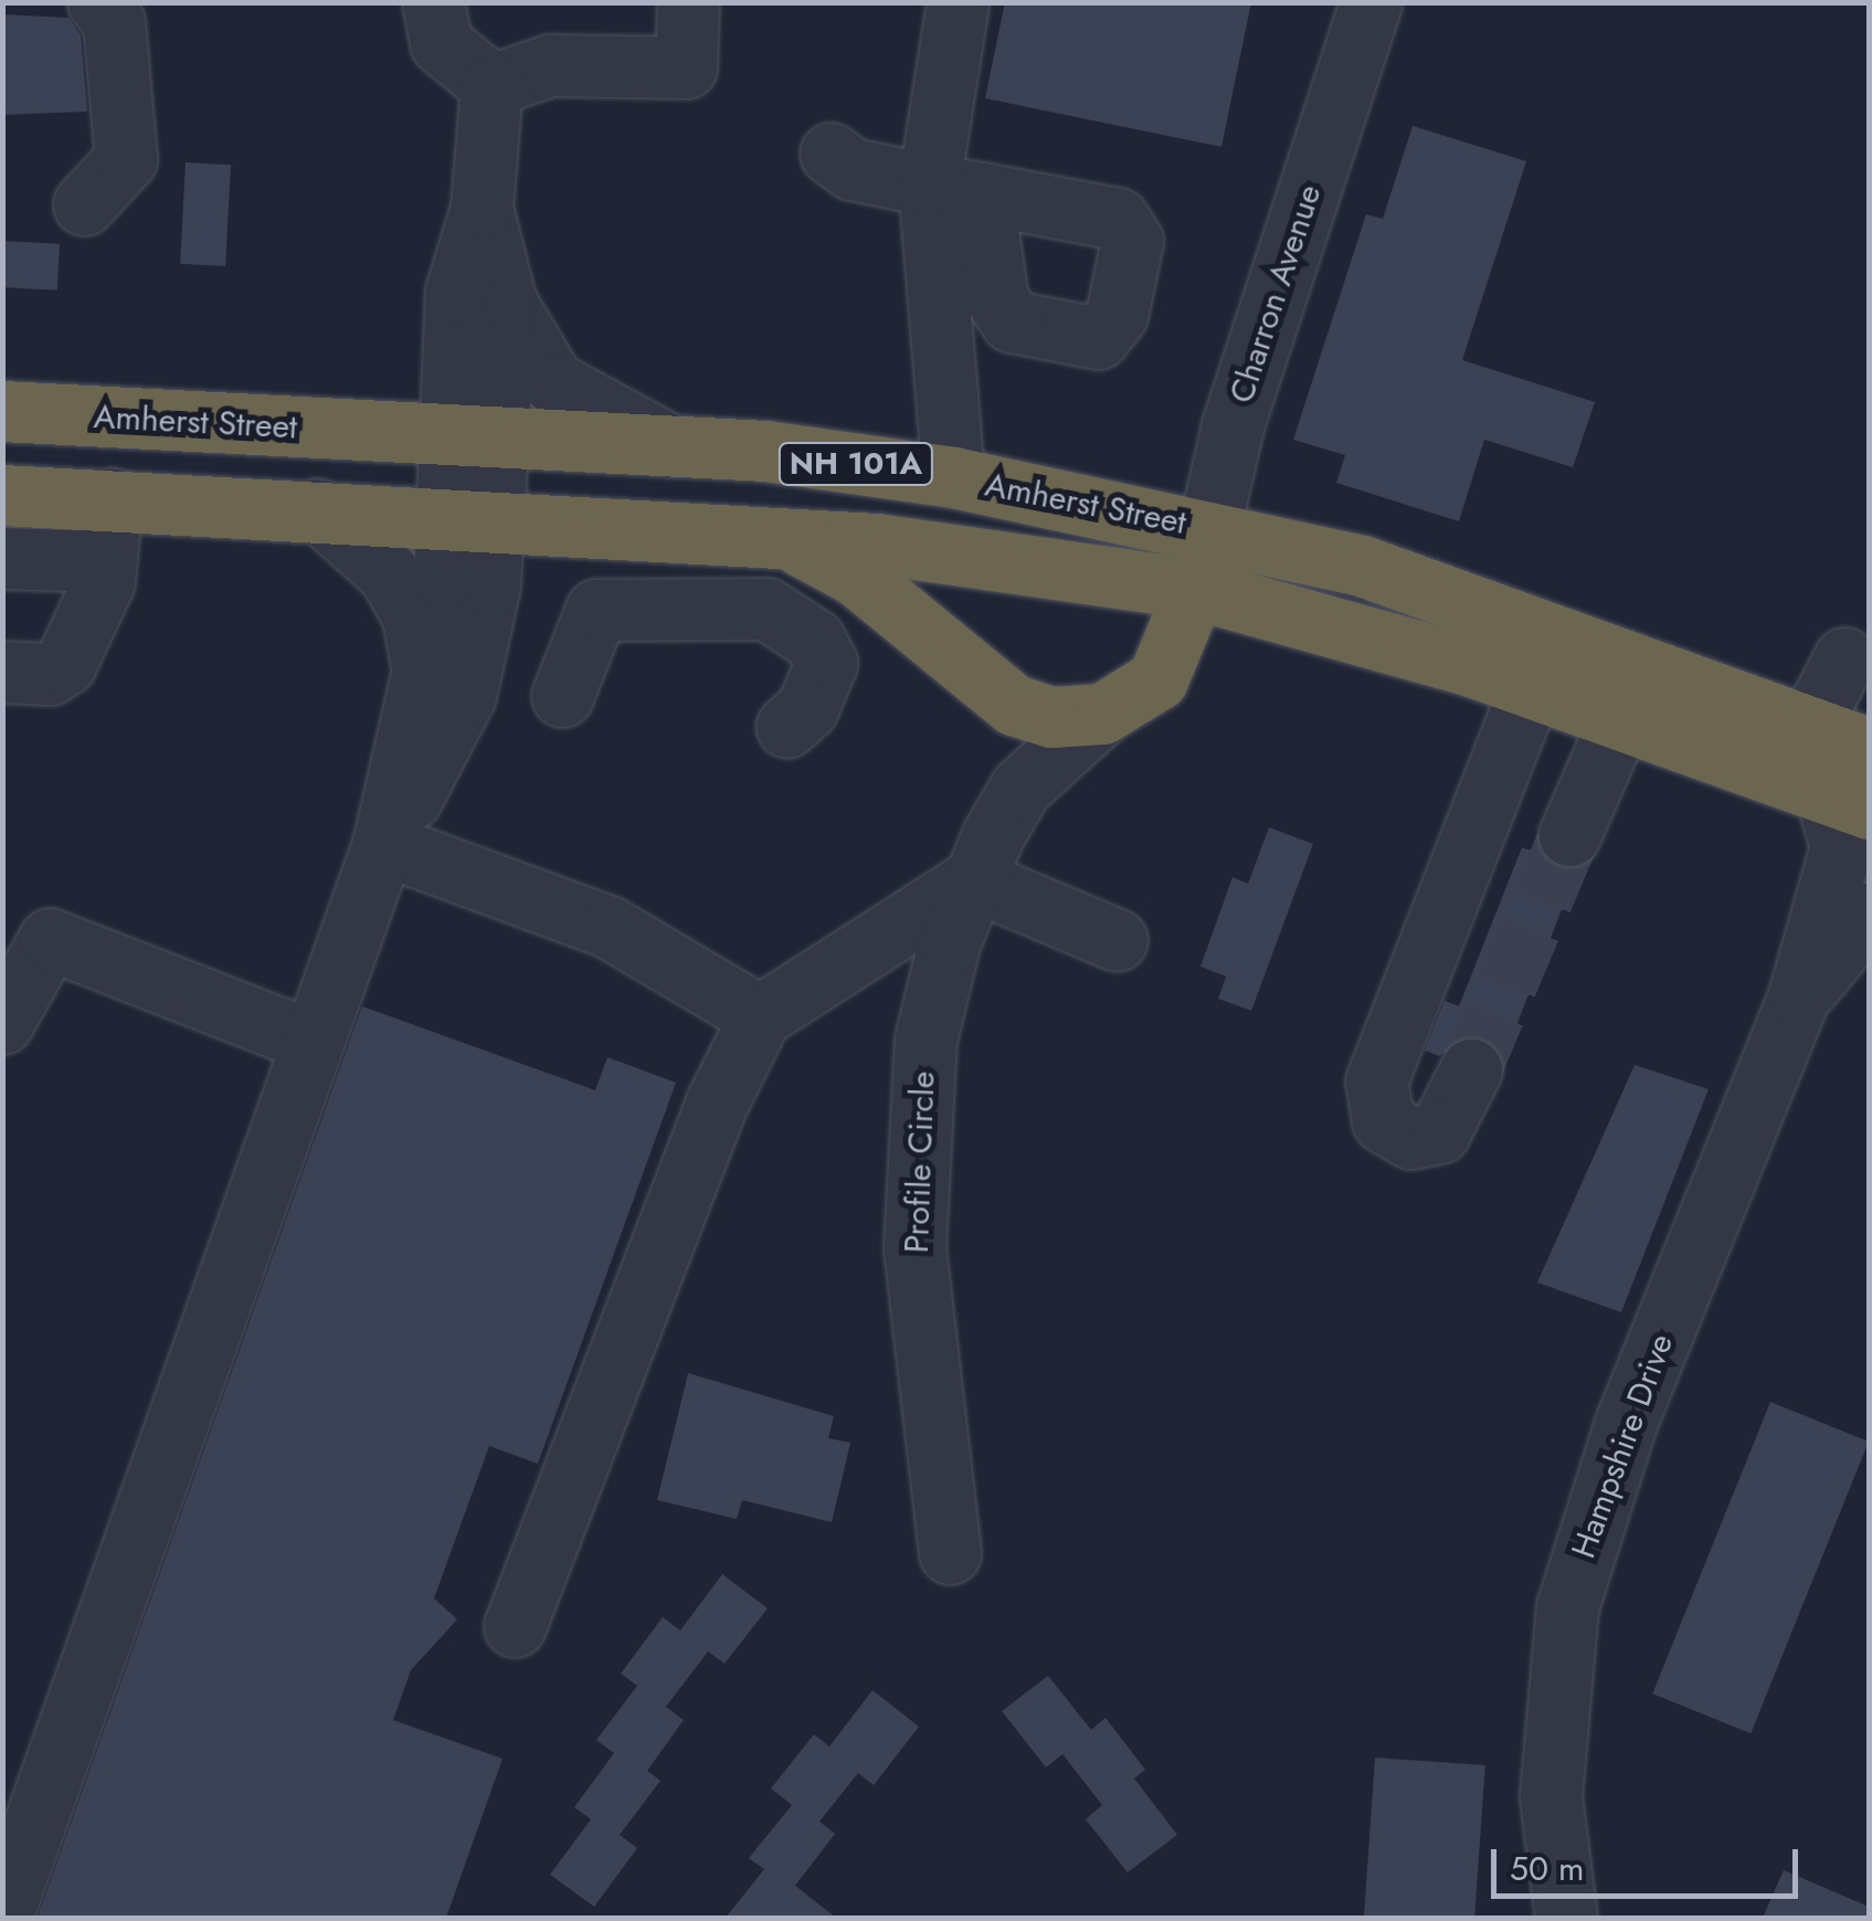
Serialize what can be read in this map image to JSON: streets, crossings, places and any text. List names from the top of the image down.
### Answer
{
  "streets": {
    "highway": ["Amherst Street", "NH 101A"],
    "street": ["Charron Avenue", "Profile Circle", "Hampshire Drive"]
  },
  "crossings": [
    ["Charron Avenue", "Amherst Street"],
    ["Amherst Street", "Hampshire Drive"]
  ],
  "scale_bar": "50 m"
}
